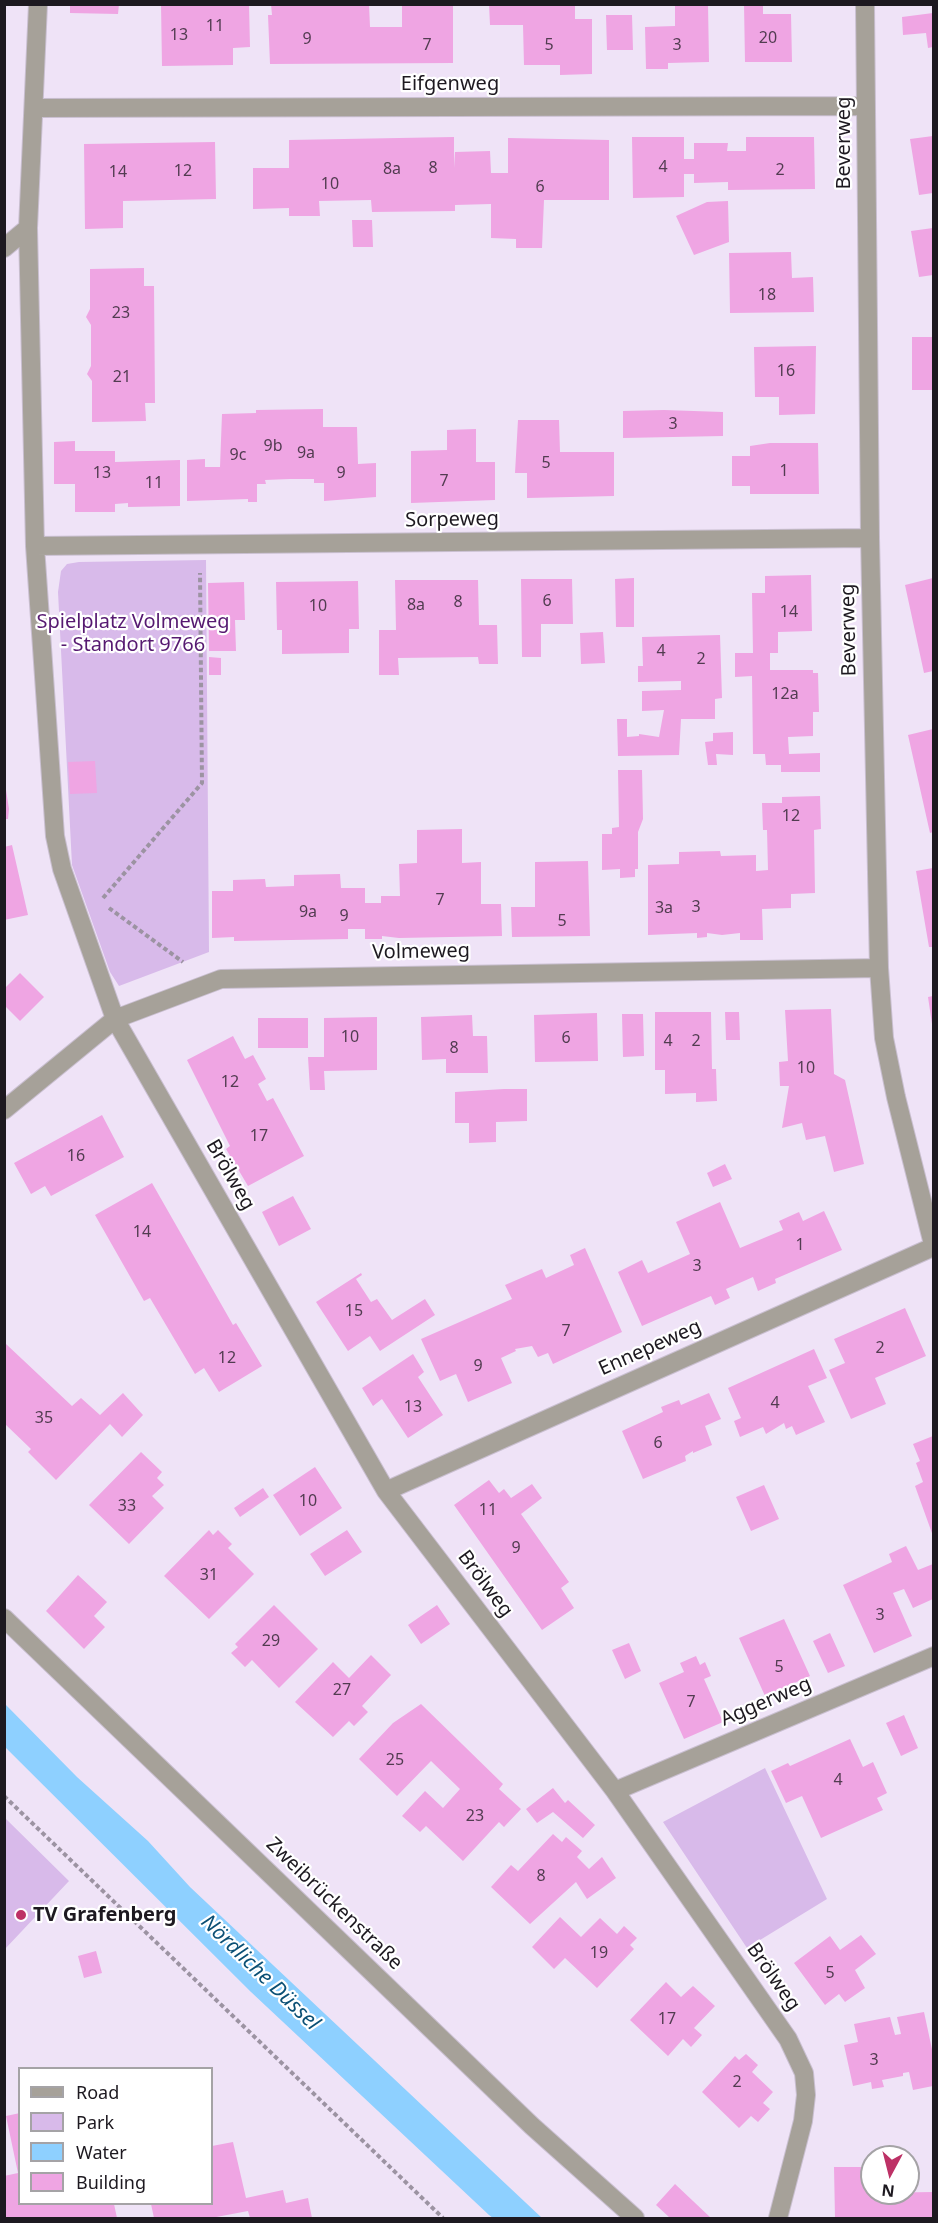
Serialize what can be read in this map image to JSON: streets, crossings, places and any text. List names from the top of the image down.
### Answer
{
  "streets": {
    "street": [
      "Eifgenweg",
      "Beverweg",
      "Sorpeweg",
      "Volmeweg",
      "Brölweg",
      "Ennepeweg",
      "Aggerweg",
      "Zweibrückenstraße"
    ]
  },
  "crossings": [
    ["Eifgenweg", "Beverweg"],
    ["Eifgenweg", "Brölweg"],
    ["Beverweg", "Sorpeweg"],
    ["Beverweg", "Volmeweg"],
    ["Beverweg", "Ennepeweg"],
    ["Sorpeweg", "Brölweg"],
    ["Volmeweg", "Brölweg"],
    ["Brölweg", "Ennepeweg"],
    ["Brölweg", "Aggerweg"]
  ],
  "water": ["Nördliche Düssel"],
  "parks": ["Spielplatz Volmeweg - Standort 9766"],
  "places": ["TV Grafenberg"],
  "house_numbers": [
    "11",
    "13",
    "20",
    "9",
    "7",
    "5",
    "3",
    "4",
    "8",
    "8a",
    "2",
    "12",
    "14",
    "10",
    "6",
    "18",
    "23",
    "16",
    "21",
    "3",
    "9b",
    "9a",
    "9c",
    "5",
    "1",
    "13",
    "9",
    "7",
    "11",
    "6",
    "8",
    "8a",
    "10",
    "14",
    "4",
    "2",
    "12a",
    "12",
    "7",
    "3",
    "3a",
    "9a",
    "9",
    "5",
    "10",
    "6",
    "4",
    "2",
    "8",
    "10",
    "12",
    "17",
    "16",
    "14",
    "1",
    "3",
    "15",
    "7",
    "2",
    "12",
    "9",
    "4",
    "13",
    "35",
    "6",
    "10",
    "33",
    "11",
    "9",
    "31",
    "3",
    "29",
    "5",
    "27",
    "7",
    "25",
    "4",
    "23",
    "8",
    "19",
    "5",
    "17",
    "3",
    "2"
  ],
  "legend": [
    "Road",
    "Park",
    "Water",
    "Building"
  ],
  "north": "bottom"
}
